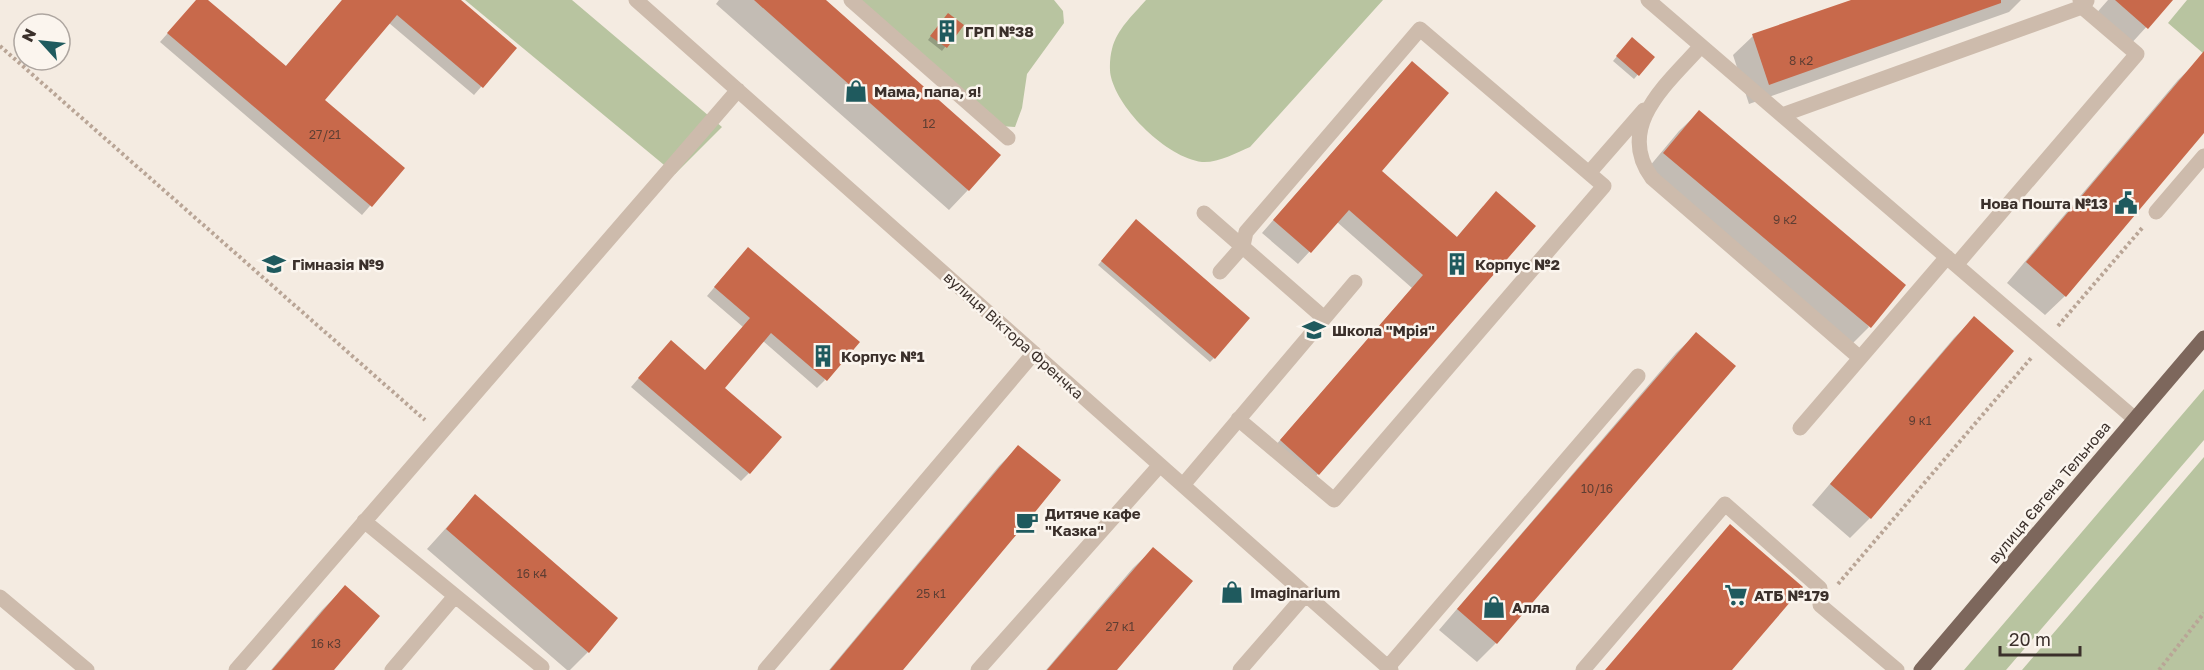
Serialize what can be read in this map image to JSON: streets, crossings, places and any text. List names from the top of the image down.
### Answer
{
  "streets": {
    "main road": ["вулиця Євгена Тельнова"],
    "street": ["вулиця Віктора Френчка"]
  },
  "places": {
    "building": ["ГРП №38", "Корпус №2", "Корпус №1"],
    "shop": ["Мама, папа, я!", "Imaginarium", "Алла"],
    "public building": ["Нова Пошта №13"],
    "school or university": ["Гімназія №9", "Школа \"Мрія\""],
    "cafe": ["Дитяче кафе \"Казка\""],
    "supermarket": ["АТБ №179"]
  },
  "house_numbers": [
    "8 к2",
    "12",
    "27/21",
    "9 к2",
    "9 к1",
    "10/16",
    "16 к4",
    "25 к1",
    "27 к1",
    "16 к3"
  ],
  "scale_bar": "20 m",
  "north": "top left"
}
